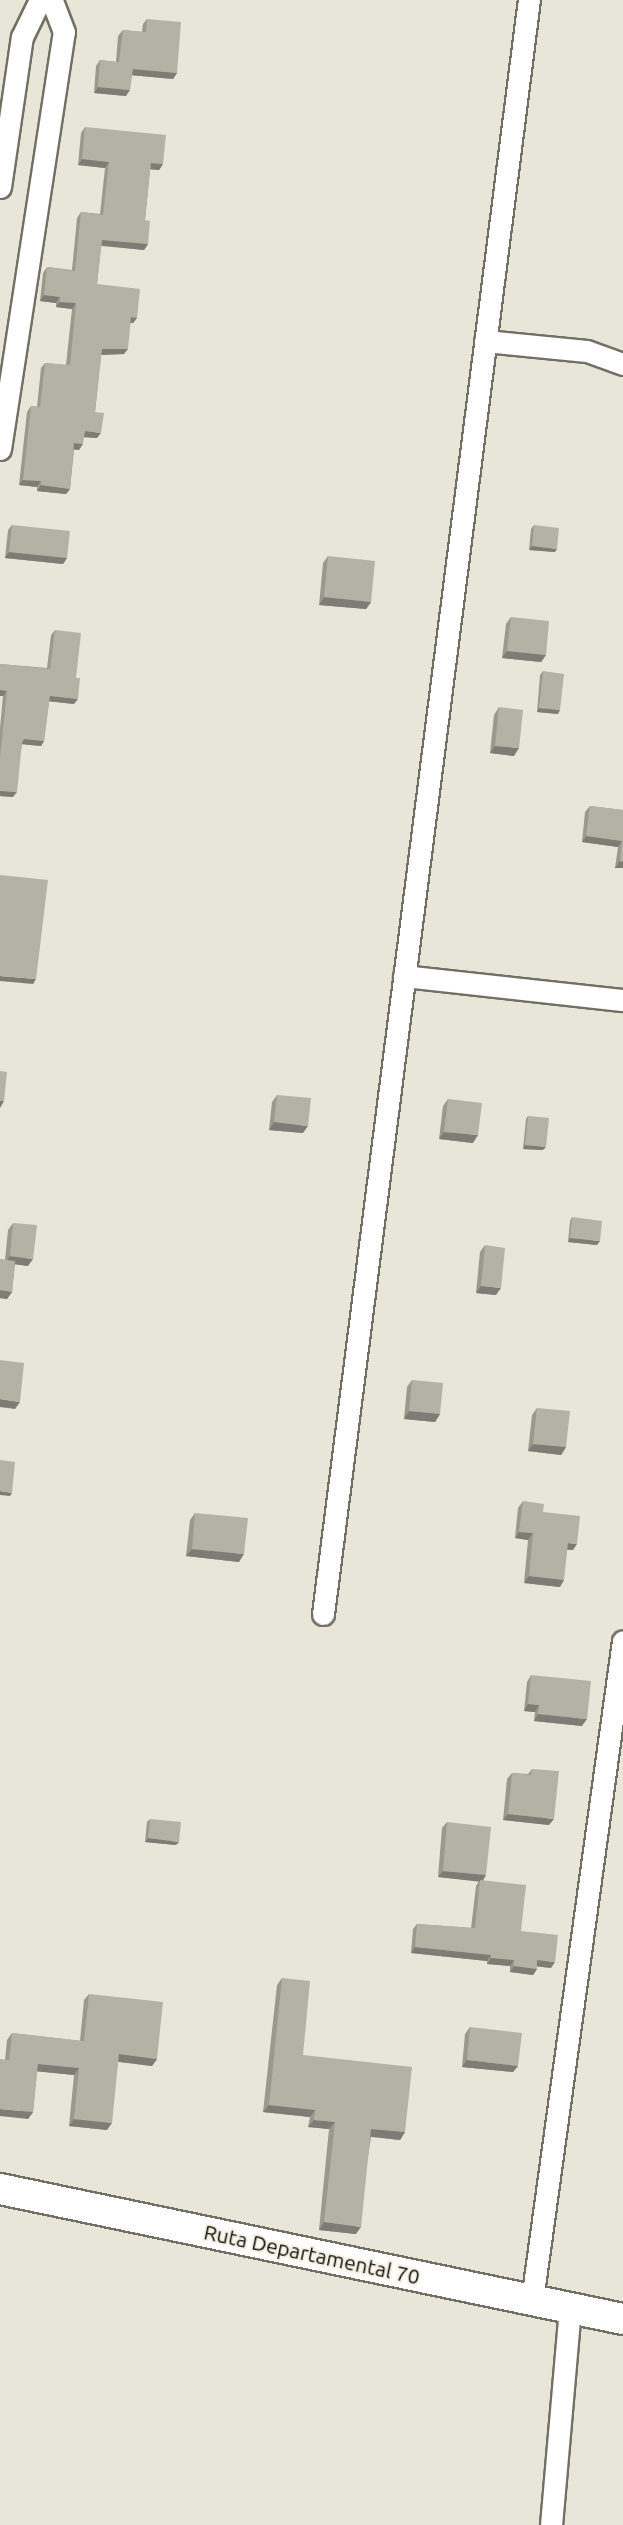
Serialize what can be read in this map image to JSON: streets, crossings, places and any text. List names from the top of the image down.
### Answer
{
  "streets": {
    "main road": ["Ruta Departamental 70"]
  }
}
